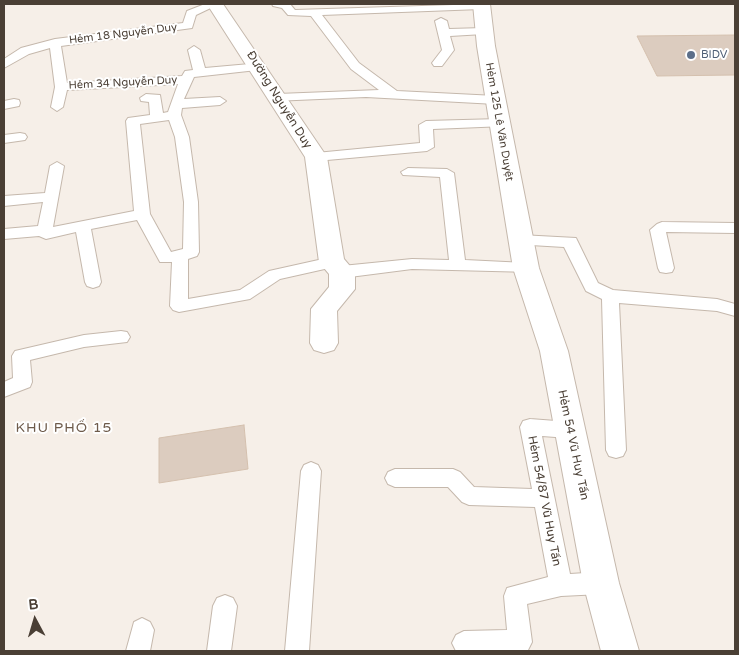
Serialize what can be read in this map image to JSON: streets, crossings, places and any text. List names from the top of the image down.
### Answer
{
  "streets": {
    "street": ["Đường Nguyễn Duy", "Hẻm 125 Lê Văn Duyệt", "Hẻm 54 Vũ Huy Tấn"],
    "lane": ["Hẻm 18 Nguyễn Duy", "Hẻm 34 Nguyễn Duy", "Hẻm 54/87 Vũ Huy Tấn"]
  },
  "crossings": [
    ["Hẻm 18 Nguyễn Duy", "Hẻm 34 Nguyễn Duy"],
    ["Hẻm 18 Nguyễn Duy", "Đường Nguyễn Duy"],
    ["Hẻm 34 Nguyễn Duy", "Đường Nguyễn Duy"],
    ["Hẻm 125 Lê Văn Duyệt", "Hẻm 54 Vũ Huy Tấn"],
    ["Hẻm 54 Vũ Huy Tấn", "Hẻm 54/87 Vũ Huy Tấn"]
  ],
  "districts": ["KHU PHỐ 15"],
  "places": ["BIDV"],
  "north": "top"
}
